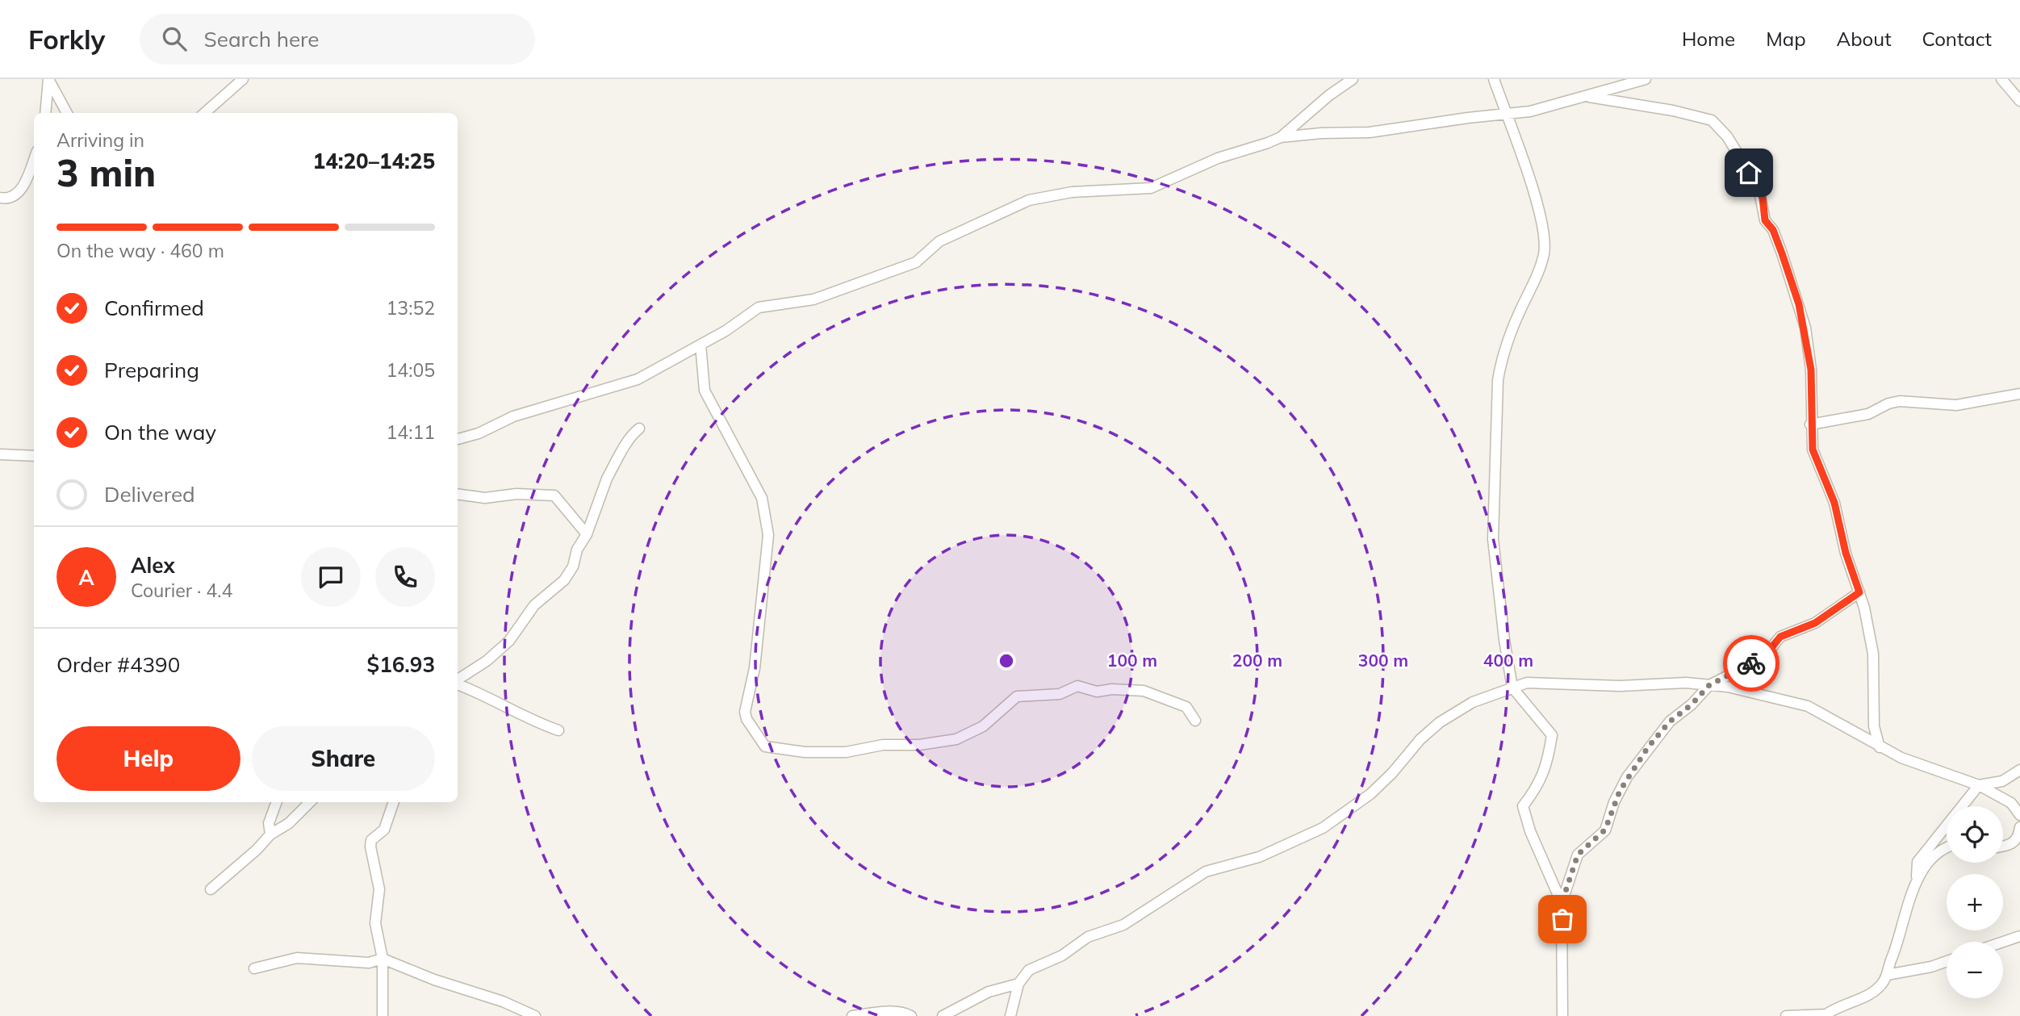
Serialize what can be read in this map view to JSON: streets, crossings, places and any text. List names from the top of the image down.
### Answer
{
  "page": {
    "header": "Forkly",
    "search": "Search here",
    "nav": [
      "Home",
      "Map",
      "About",
      "Contact"
    ],
    "heading": ["3 min", "Arriving in", "14:20–14:25"],
    "panel": [
      "Alex",
      "Courier · 4.4",
      "Order #4390",
      "$16.93"
    ],
    "bar": "On the way · 460 m",
    "list": [
      ["Confirmed", "13:52"],
      ["Preparing", "14:05"],
      ["On the way", "14:11"],
      "Delivered"
    ],
    "round": "A",
    "buttons": ["Help", "Share"],
    "map_buttons": ["+", "−"]
  },
  "rings": [
    "100 m",
    "200 m",
    "300 m",
    "400 m"
  ]
}
